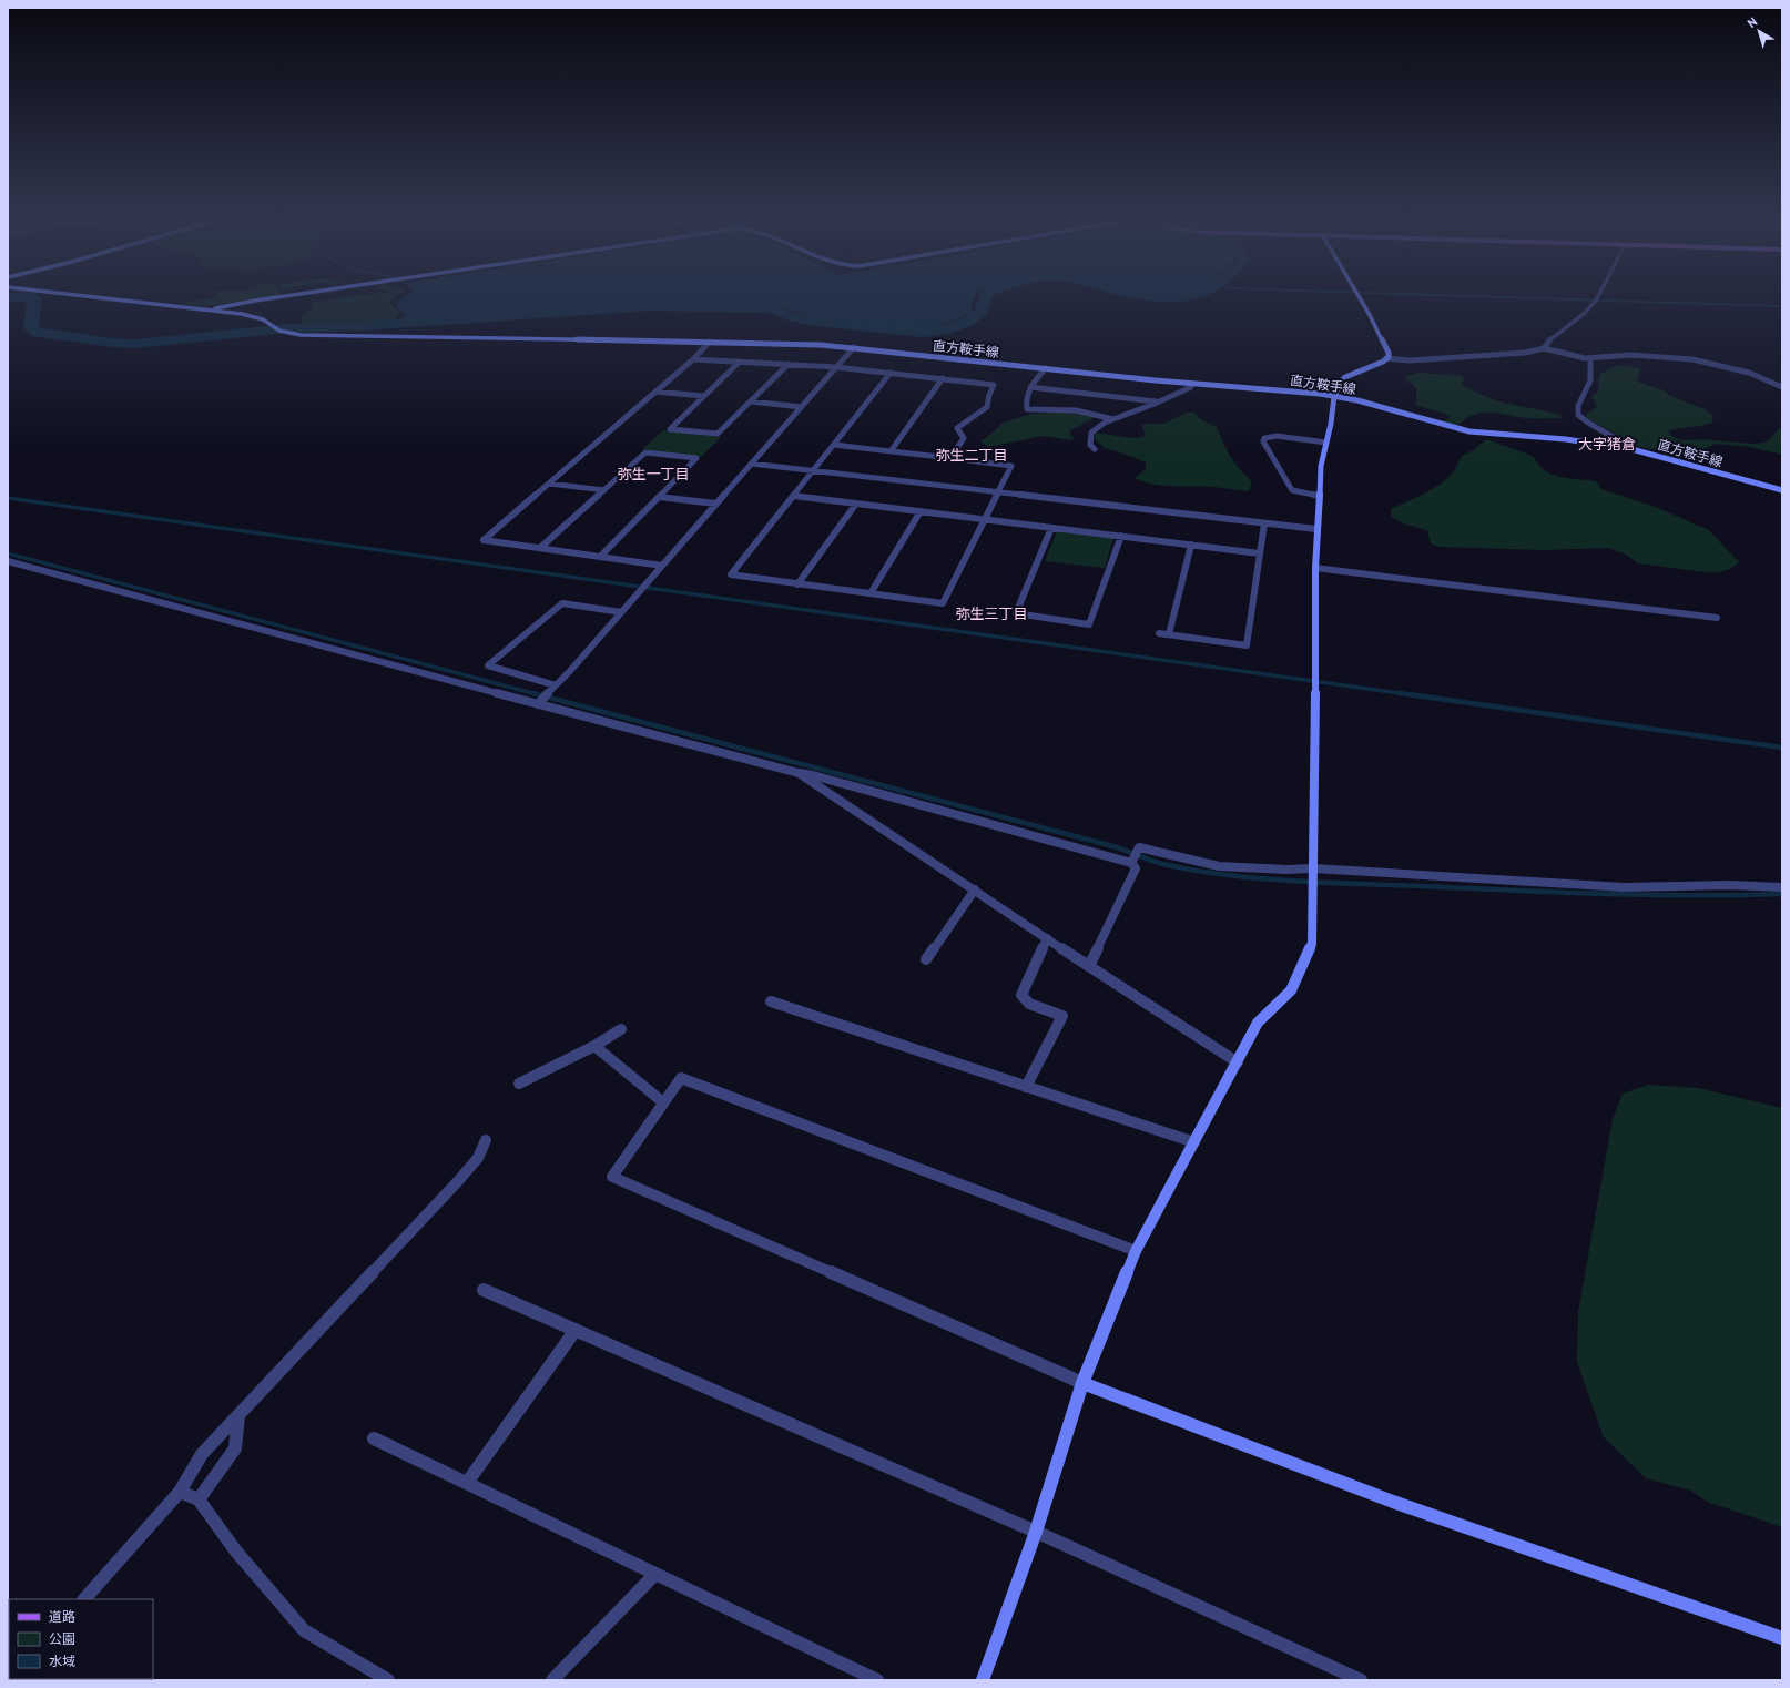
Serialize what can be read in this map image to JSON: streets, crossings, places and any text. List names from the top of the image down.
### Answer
{
  "streets": {
    "street": ["直方鞍手線"]
  },
  "districts": [
    "大字猪倉",
    "弥生二丁目",
    "弥生一丁目",
    "弥生三丁目"
  ],
  "legend": ["道路", "公園", "水域"],
  "north": "top left"
}
